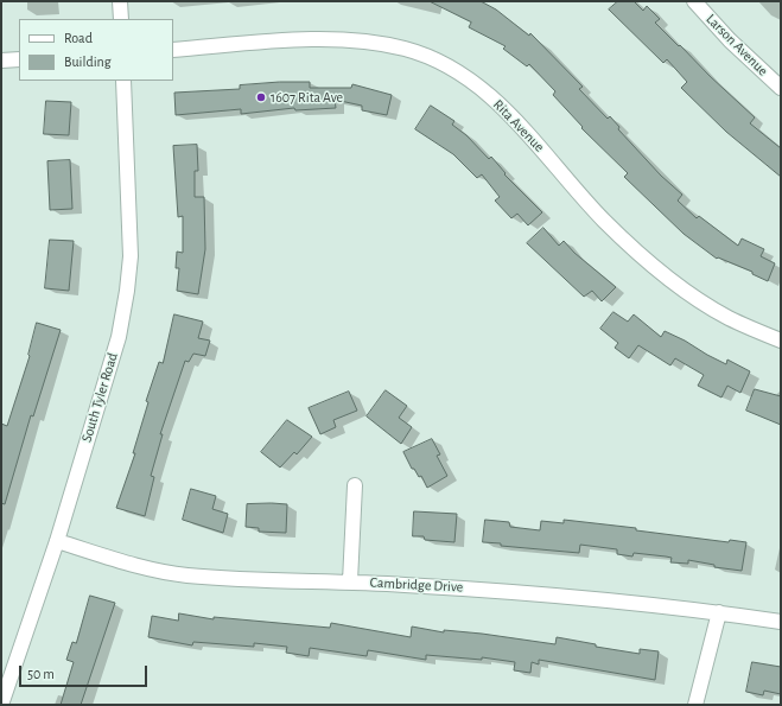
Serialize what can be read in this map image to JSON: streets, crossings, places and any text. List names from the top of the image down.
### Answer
{
  "streets": {
    "street": [
      "Larson Avenue",
      "Rita Avenue",
      "South Tyler Road",
      "Cambridge Drive"
    ]
  },
  "crossings": [
    ["South Tyler Road", "Cambridge Drive"]
  ],
  "places": ["1607 Rita Ave"],
  "legend": ["Road", "Building"],
  "scale_bar": "50 m"
}
